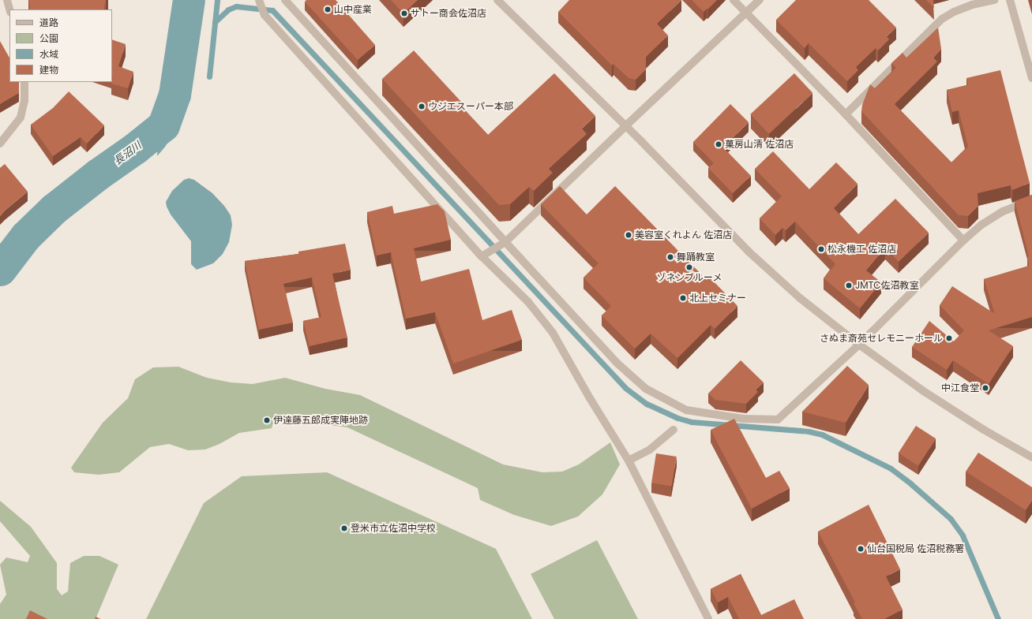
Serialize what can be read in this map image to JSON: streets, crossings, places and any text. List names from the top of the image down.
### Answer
{
  "water": ["長沼川"],
  "places": [
    "山中産業",
    "サトー商会佐沼店",
    "ウジエスーパー本部",
    "菓房山清 佐沼店",
    "美容室くれよん 佐沼店",
    "松永機工 佐沼店",
    "舞踊教室",
    "ゾネンブルーメ",
    "JMTC佐沼教室",
    "北上セミナー",
    "さぬま斎苑セレモニーホール",
    "中江食堂",
    "伊達藤五郎成実陣地跡",
    "登米市立佐沼中学校",
    "仙台国税局 佐沼税務署"
  ],
  "legend": [
    "道路",
    "公園",
    "水域",
    "建物"
  ]
}
